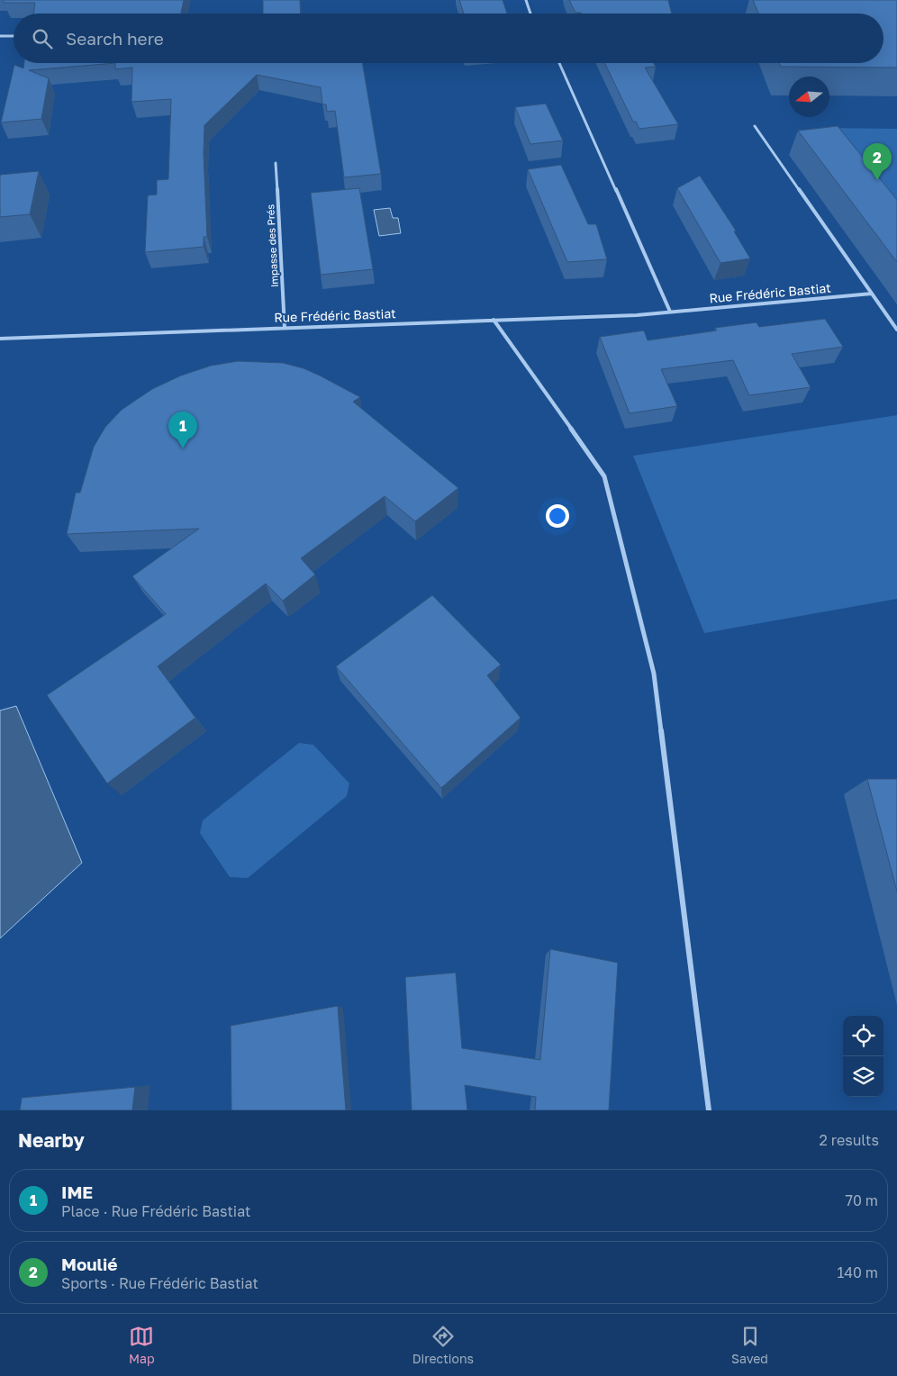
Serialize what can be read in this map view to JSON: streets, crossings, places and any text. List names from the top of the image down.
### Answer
{
  "streets": {
    "street": ["Impasse des Prés", "Rue Frédéric Bastiat"]
  },
  "crossings": [
    ["Impasse des Prés", "Rue Frédéric Bastiat"]
  ],
  "north": "left",
  "page": {
    "search": "Search here",
    "pins": ["2", "1"],
    "heading": ["Nearby", "2 results"],
    "list": [
      {
        "mark": "1",
        "name": "IME",
        "note": "Place · Rue Frédéric Bastiat",
        "value": "70 m"
      },
      {
        "mark": "2",
        "name": "Moulié",
        "note": "Sports · Rue Frédéric Bastiat",
        "value": "140 m"
      }
    ],
    "nav": ["Map", "Directions", "Saved"]
  }
}
